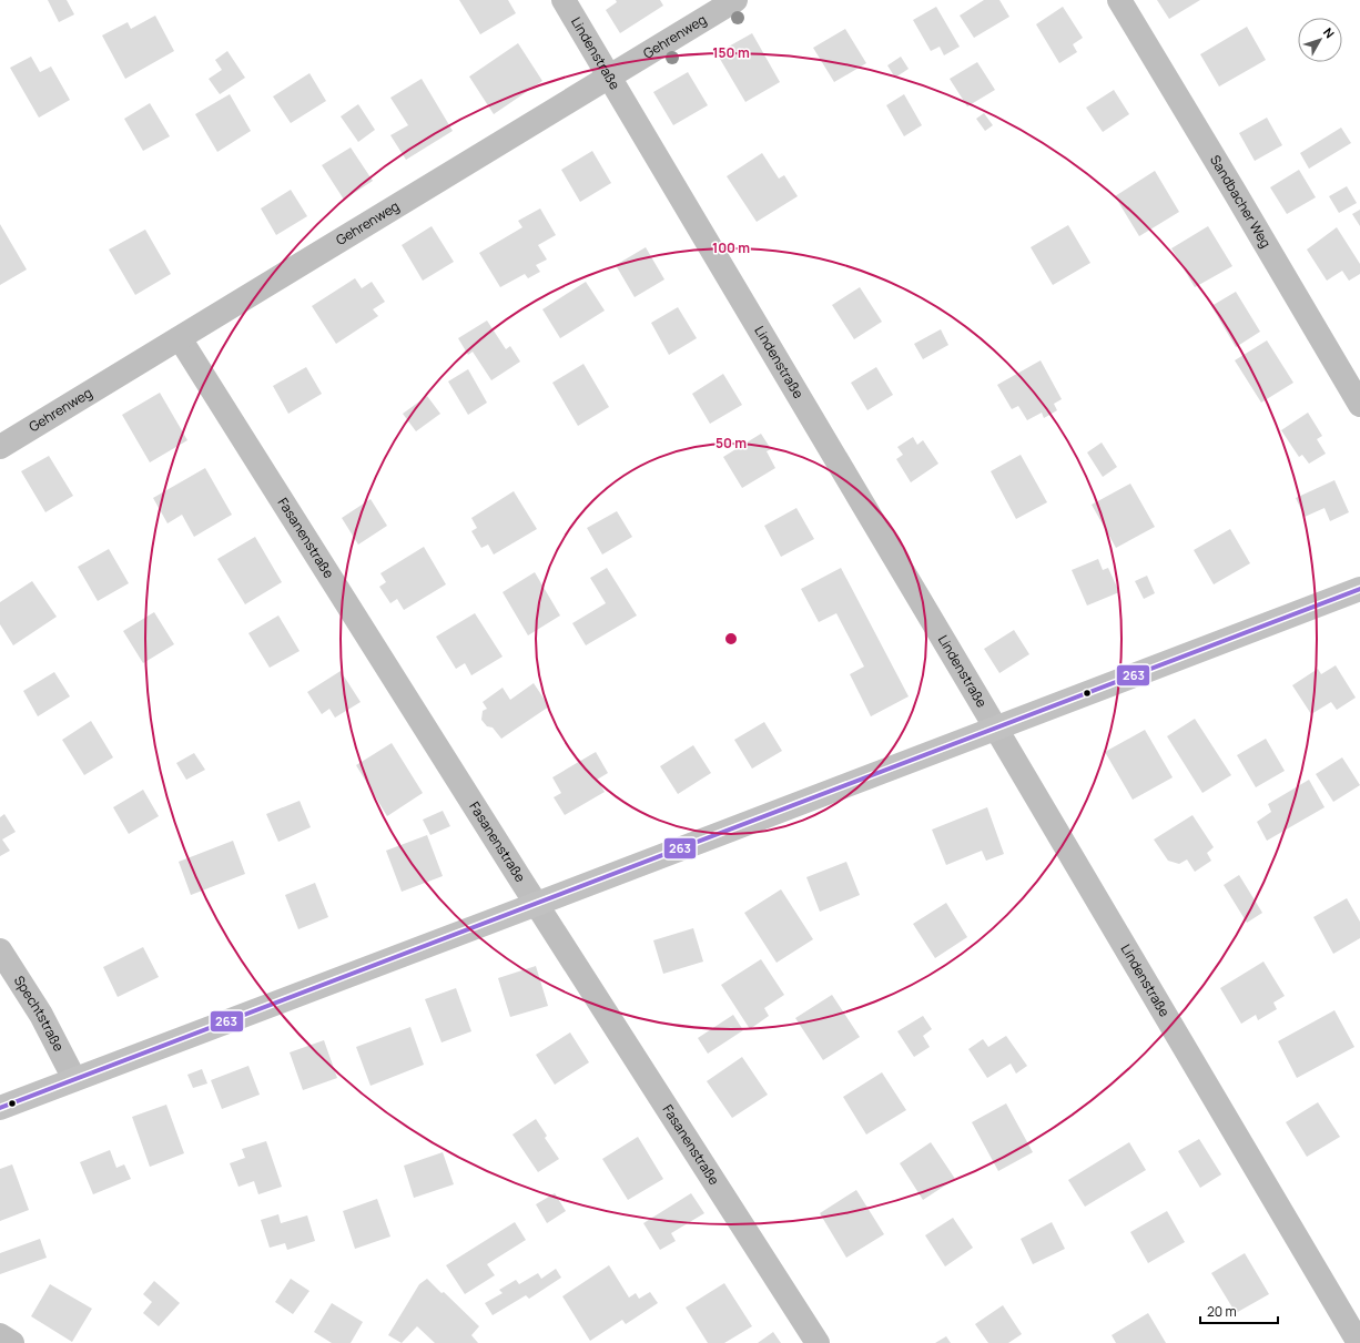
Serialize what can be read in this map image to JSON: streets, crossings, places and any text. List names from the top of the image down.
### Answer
{
  "streets": {
    "street": [
      "Gehrenweg",
      "Lindenstraße",
      "Sandbacher Weg",
      "Fasanenstraße",
      "Spechtstraße"
    ]
  },
  "crossings": [
    ["Gehrenweg", "Lindenstraße"],
    ["Gehrenweg", "Fasanenstraße"]
  ],
  "lines": ["transit line 263"],
  "scale_bar": "20 m",
  "north": "top right",
  "rings": ["150 m", "100 m", "50 m"]
}
